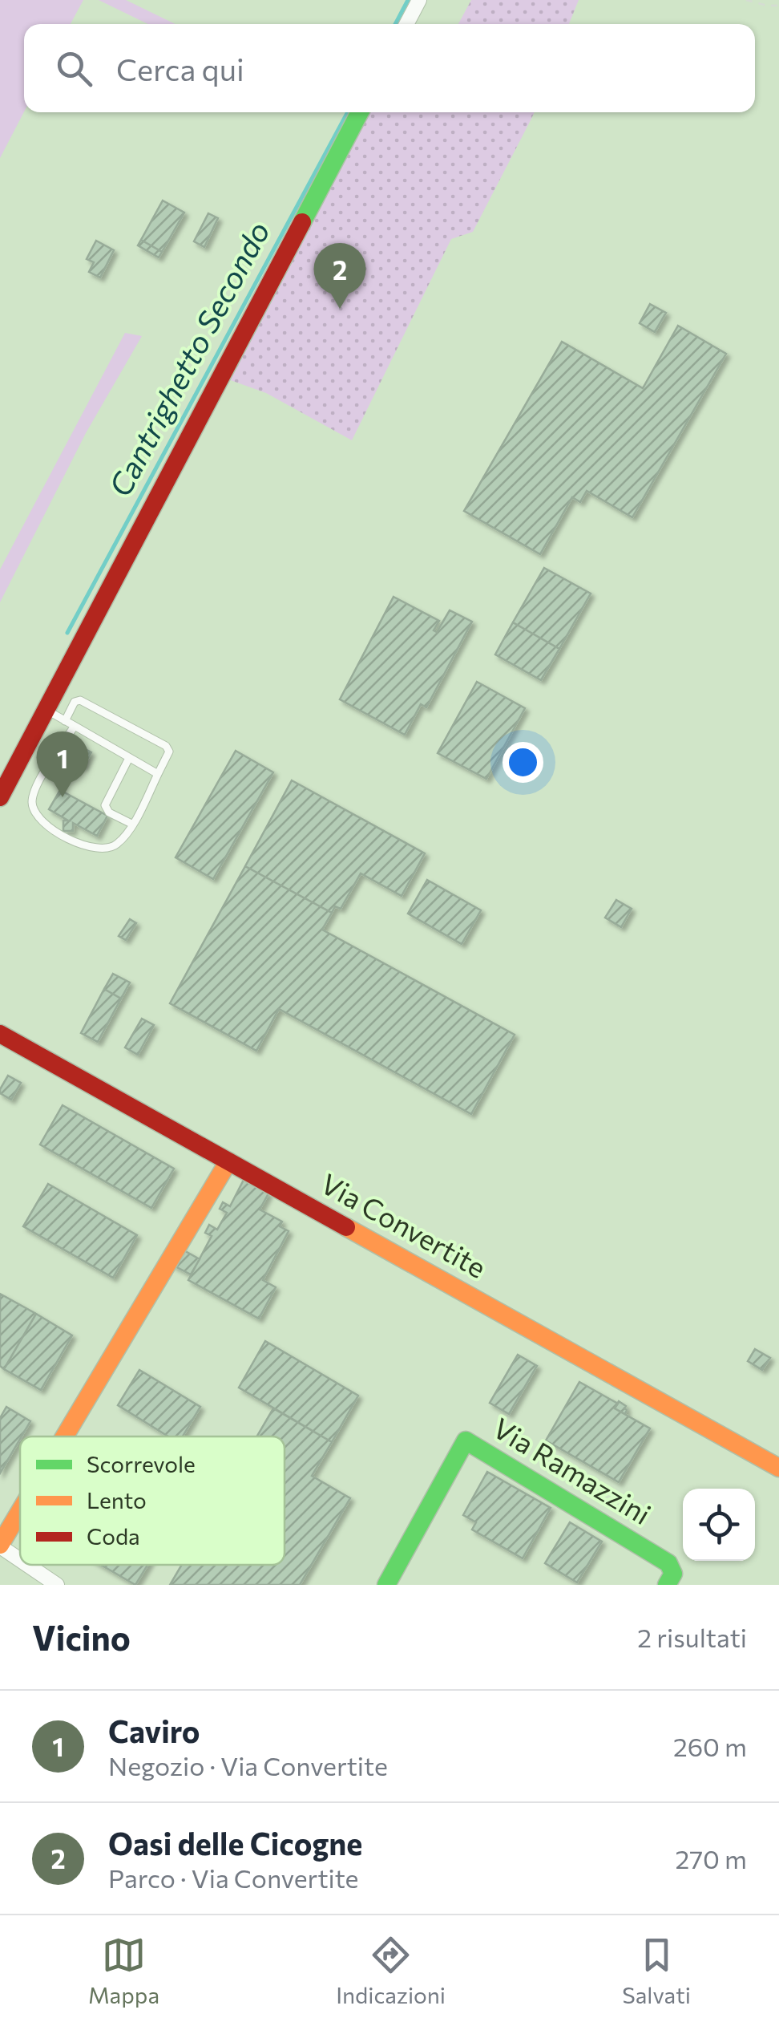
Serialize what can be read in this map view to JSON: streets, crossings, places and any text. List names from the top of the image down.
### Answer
{
  "streets": {
    "street": ["Via Convertite", "Via Ramazzini"]
  },
  "water": ["Cantrighetto Secondo"],
  "legend": ["Scorrevole", "Lento", "Coda"],
  "page": {
    "search": "Cerca qui",
    "pins": ["2", "1"],
    "heading": ["Vicino", "2 risultati"],
    "list": [
      {
        "mark": "1",
        "name": "Caviro",
        "note": "Negozio · Via Convertite",
        "value": "260 m"
      },
      {
        "mark": "2",
        "name": "Oasi delle Cicogne",
        "note": "Parco · Via Convertite",
        "value": "270 m"
      }
    ],
    "nav": ["Mappa", "Indicazioni", "Salvati"]
  }
}
